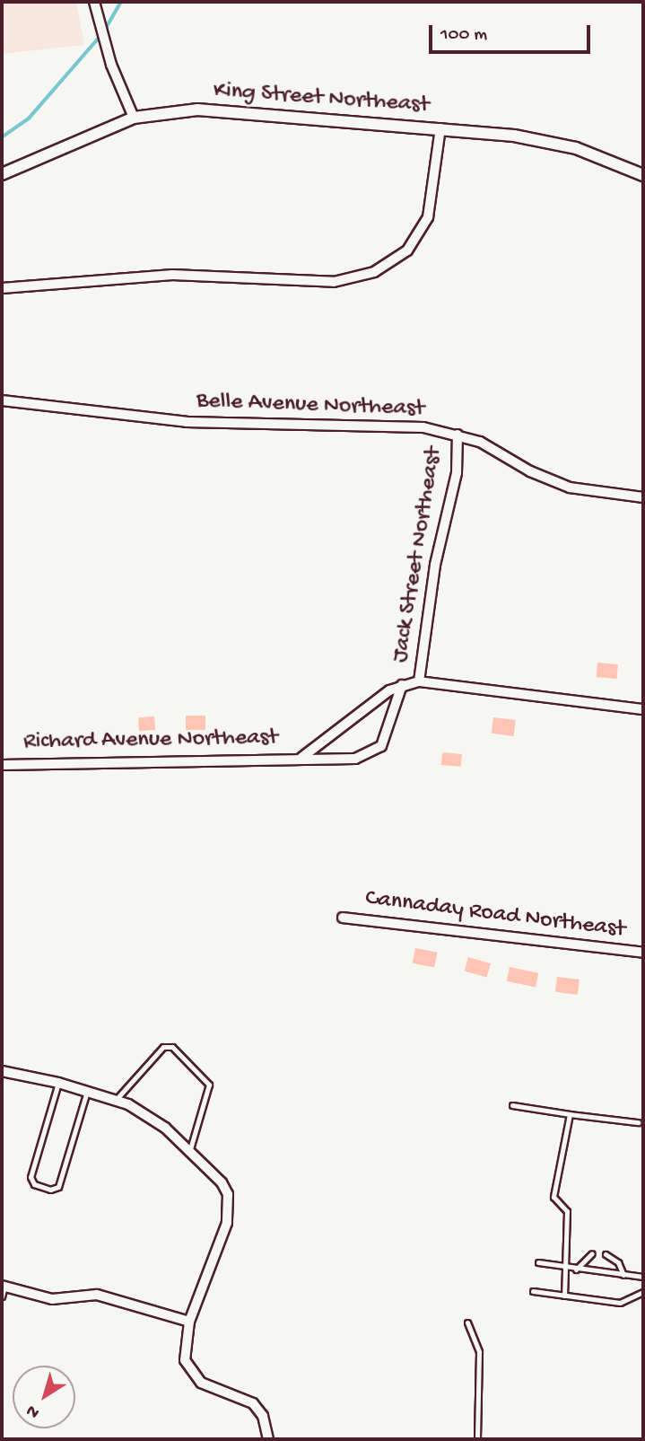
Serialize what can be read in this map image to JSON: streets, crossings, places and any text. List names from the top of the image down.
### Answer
{
  "streets": {
    "street": [
      "King Street Northeast",
      "Belle Avenue Northeast",
      "Jack Street Northeast",
      "Richard Avenue Northeast",
      "Cannaday Road Northeast"
    ]
  },
  "crossings": [
    ["Belle Avenue Northeast", "Jack Street Northeast"],
    ["Jack Street Northeast", "Richard Avenue Northeast"]
  ],
  "scale_bar": "100 m",
  "north": "bottom left"
}
